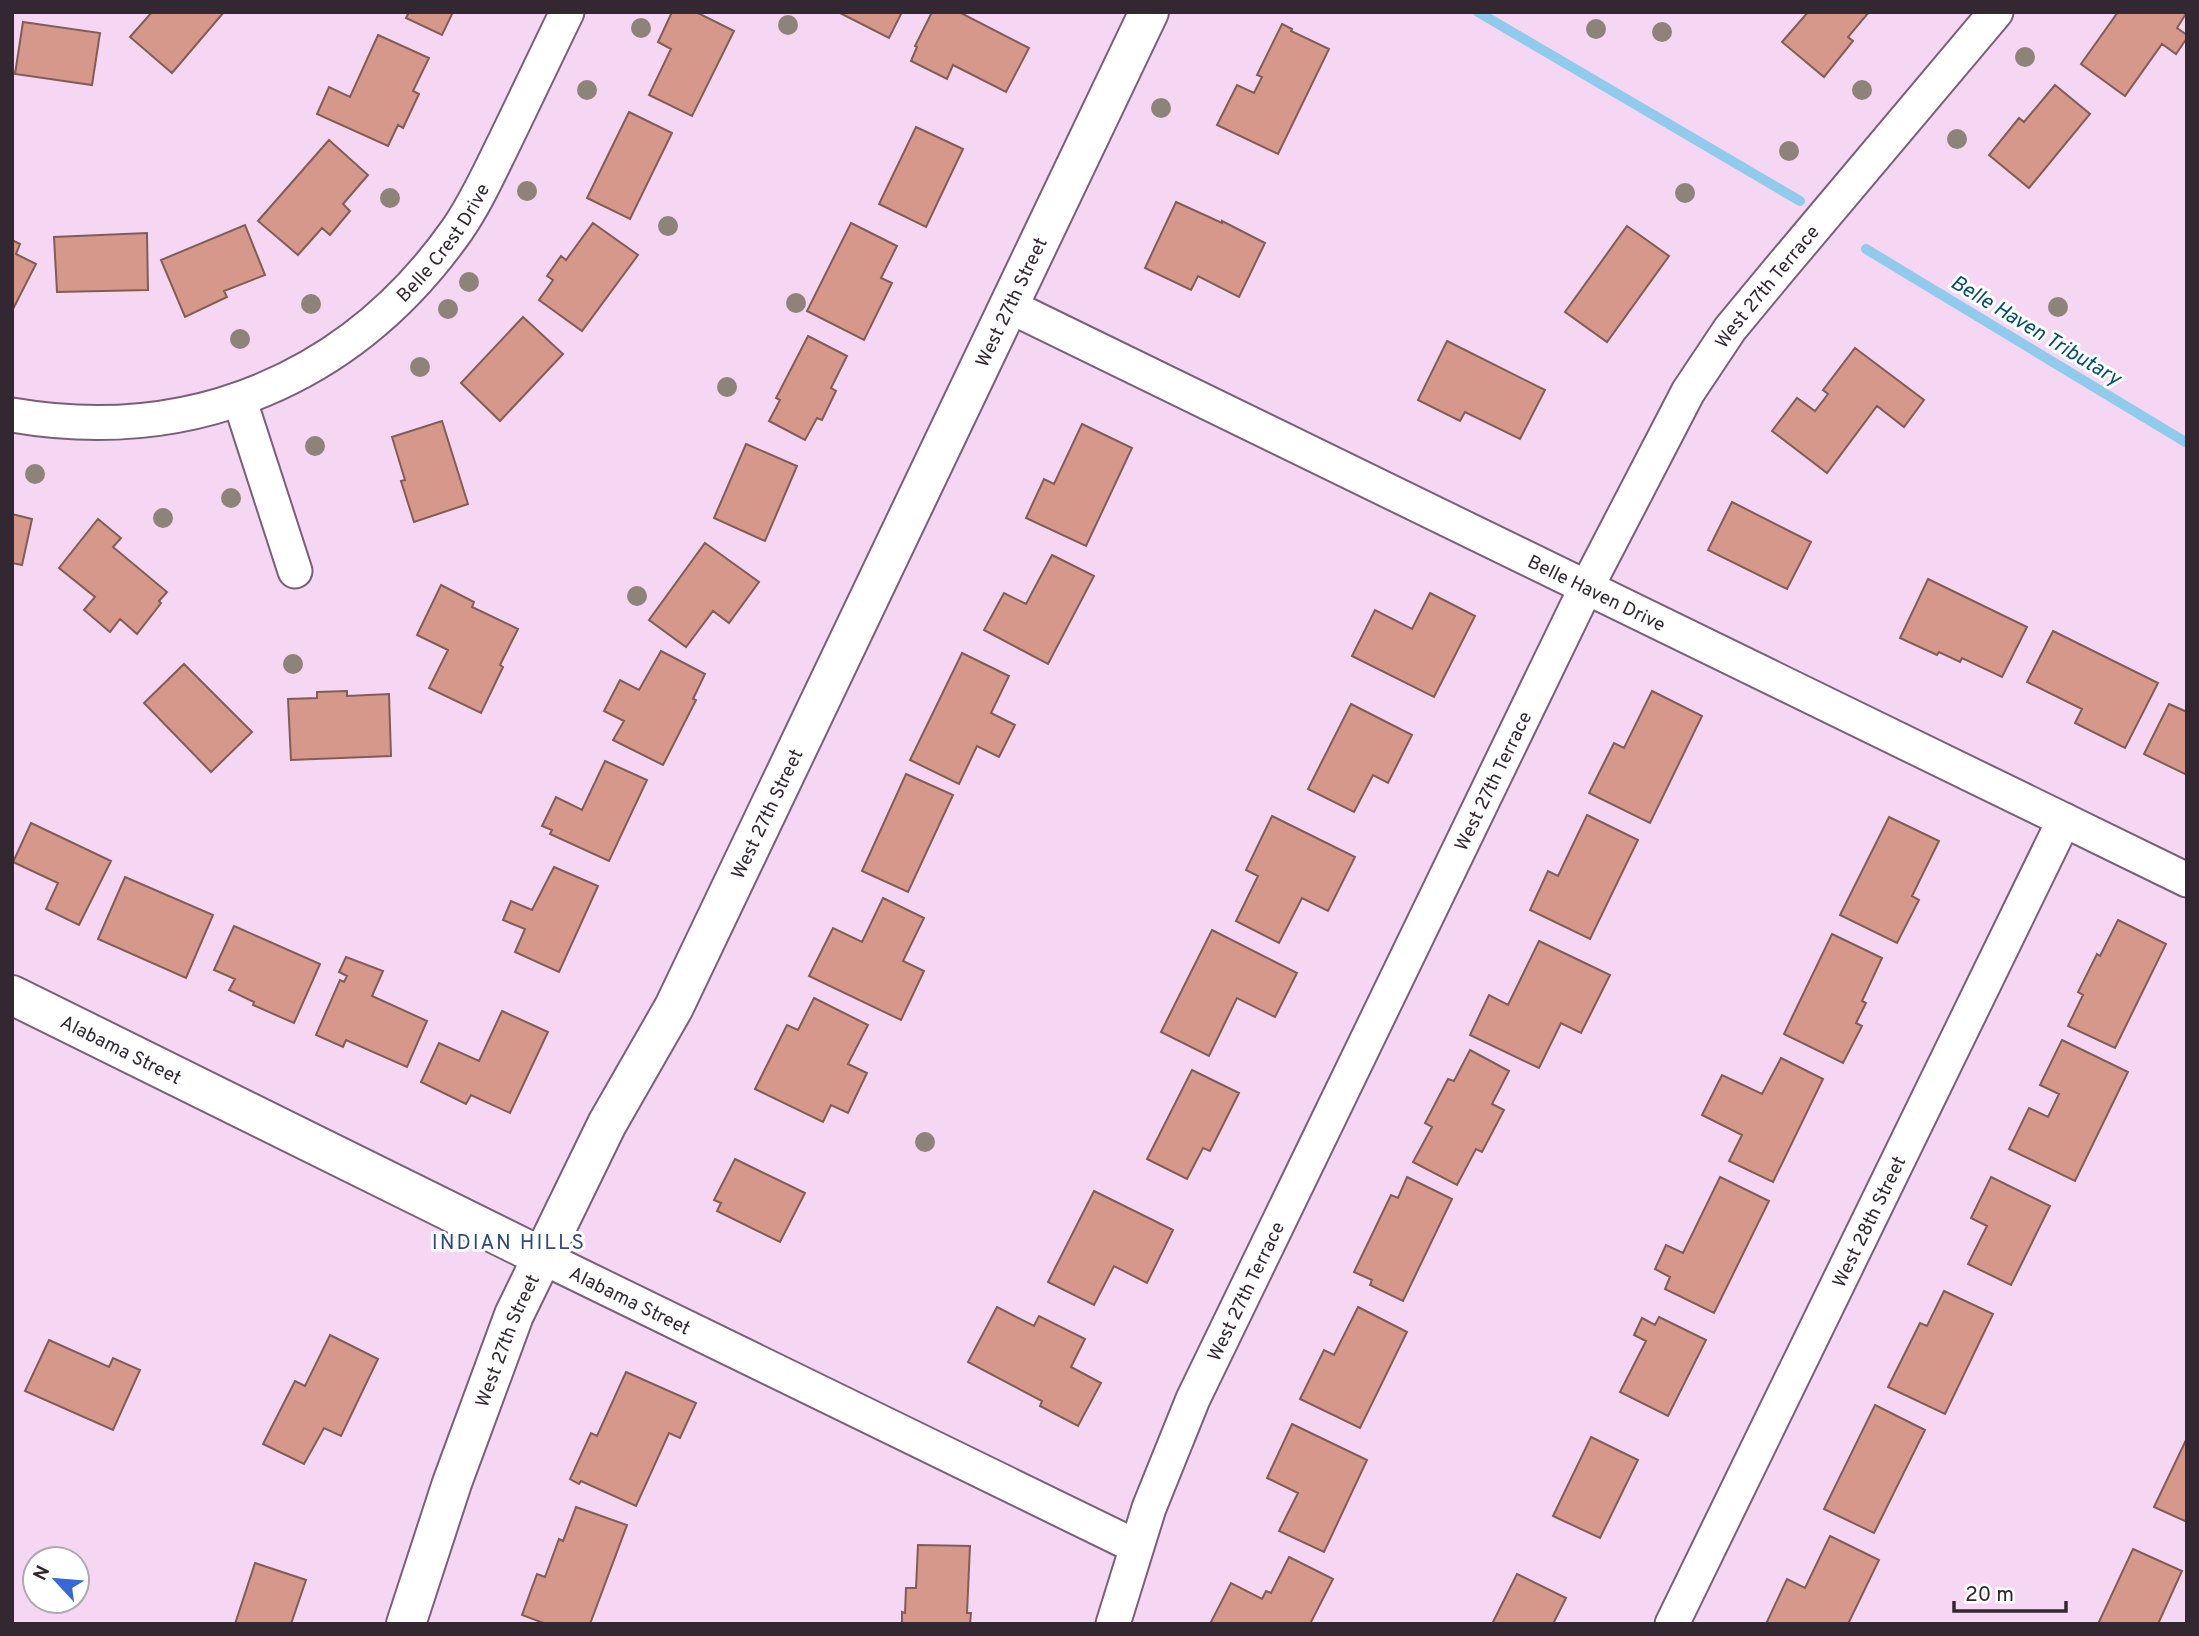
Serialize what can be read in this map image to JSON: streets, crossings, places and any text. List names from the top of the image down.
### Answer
{
  "streets": {
    "street": [
      "Belle Crest Drive",
      "West 27th Terrace",
      "West 27th Street",
      "Belle Haven Drive",
      "Alabama Street",
      "West 28th Street"
    ]
  },
  "crossings": [
    ["West 27th Terrace", "Belle Haven Drive"],
    ["West 27th Terrace", "Alabama Street"],
    ["West 27th Street", "Belle Haven Drive"],
    ["West 27th Street", "Alabama Street"],
    ["Belle Haven Drive", "West 28th Street"]
  ],
  "districts": ["INDIAN HILLS"],
  "water": ["Belle Haven Tributary"],
  "scale_bar": "20 m",
  "north": "top left"
}
